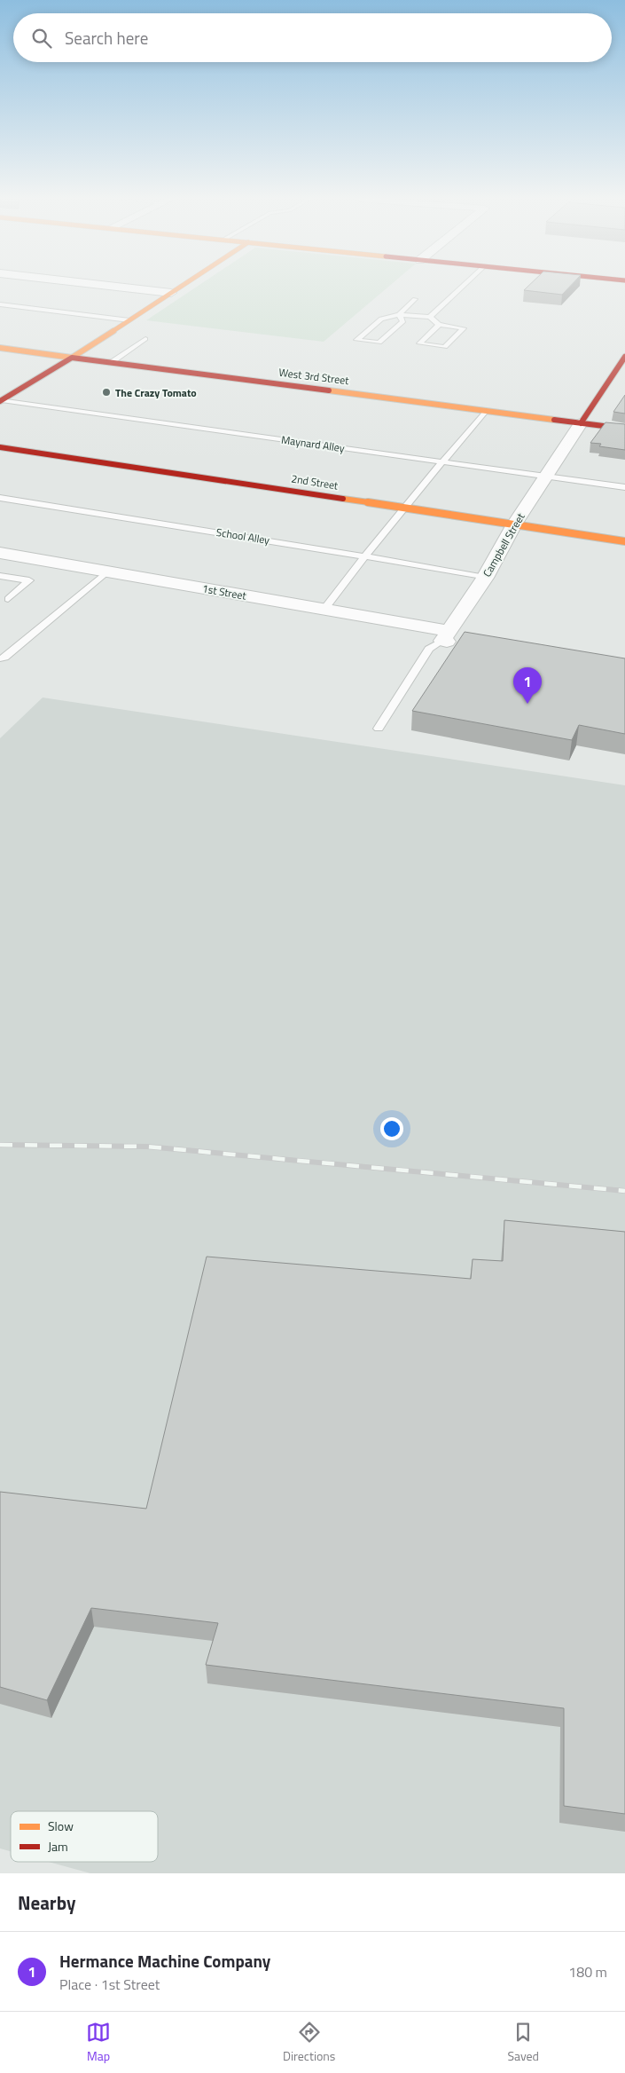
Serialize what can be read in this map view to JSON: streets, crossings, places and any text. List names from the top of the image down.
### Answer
{
  "streets": {
    "main road": ["West 3rd Street", "2nd Street", "Campbell Street"],
    "street": ["1st Street"],
    "lane": ["Maynard Alley", "School Alley"]
  },
  "crossings": [
    ["West 3rd Street", "Campbell Street"],
    ["Maynard Alley", "Campbell Street"],
    ["2nd Street", "Campbell Street"],
    ["School Alley", "Campbell Street"],
    ["Campbell Street", "1st Street"]
  ],
  "places": ["The Crazy Tomato"],
  "legend": ["Slow", "Jam"],
  "page": {
    "search": "Search here",
    "pins": "1",
    "heading": "Nearby",
    "list": [
      {
        "mark": "1",
        "name": "Hermance Machine Company",
        "note": "Place · 1st Street",
        "value": "180 m"
      }
    ],
    "nav": ["Map", "Directions", "Saved"]
  }
}
